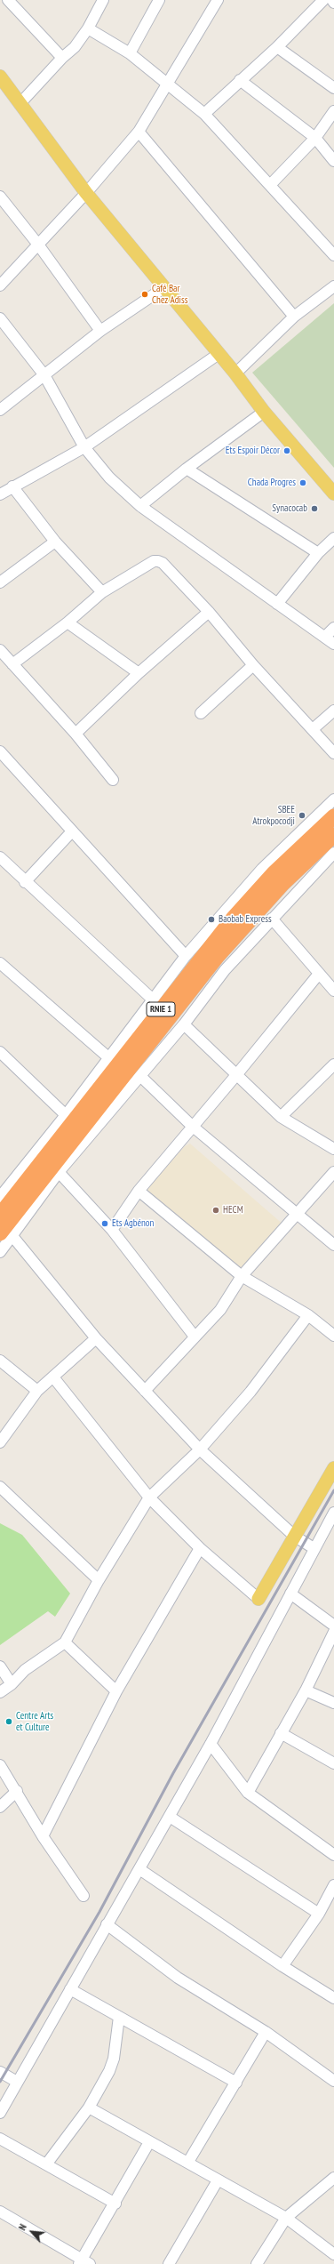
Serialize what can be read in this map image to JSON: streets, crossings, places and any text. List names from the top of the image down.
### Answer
{
  "streets": {
    "highway": ["RNIE 1"]
  },
  "places": [
    "Café Bar Chez Adiss",
    "Ets Espoir Décor",
    "Chada Progres",
    "Synacocab",
    "SBEE Atrokpocodji",
    "Baobab Express",
    "HECM",
    "Ets Agbénon",
    "Centre Arts et Culture"
  ],
  "north": "top left"
}
